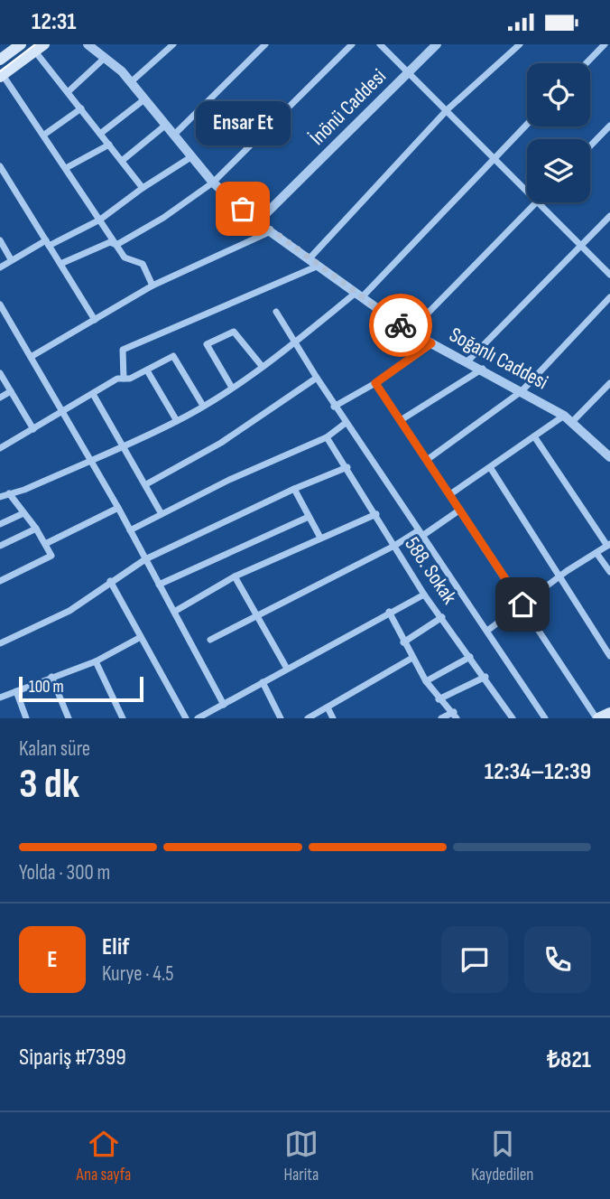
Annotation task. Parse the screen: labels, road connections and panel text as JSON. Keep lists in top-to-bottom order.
{
  "streets": {
    "street": ["İnönü Caddesi", "Soğanlı Caddesi", "588. Sokak"]
  },
  "crossings": [
    ["İnönü Caddesi", "Soğanlı Caddesi"]
  ],
  "places": ["Ensar Et"],
  "scale_bar": "100 m",
  "page": {
    "status": "12:31",
    "bubble": "Ensar Et",
    "scale": "100 m",
    "heading": ["3 dk", "Kalan süre", "12:34–12:39"],
    "panel": [
      "Elif",
      "Kurye · 4.5",
      "Sipariş #7399",
      "₺821"
    ],
    "bar": "Yolda · 300 m",
    "round": "E",
    "tabs": ["Ana sayfa", "Harita", "Kaydedilen"]
  }
}
